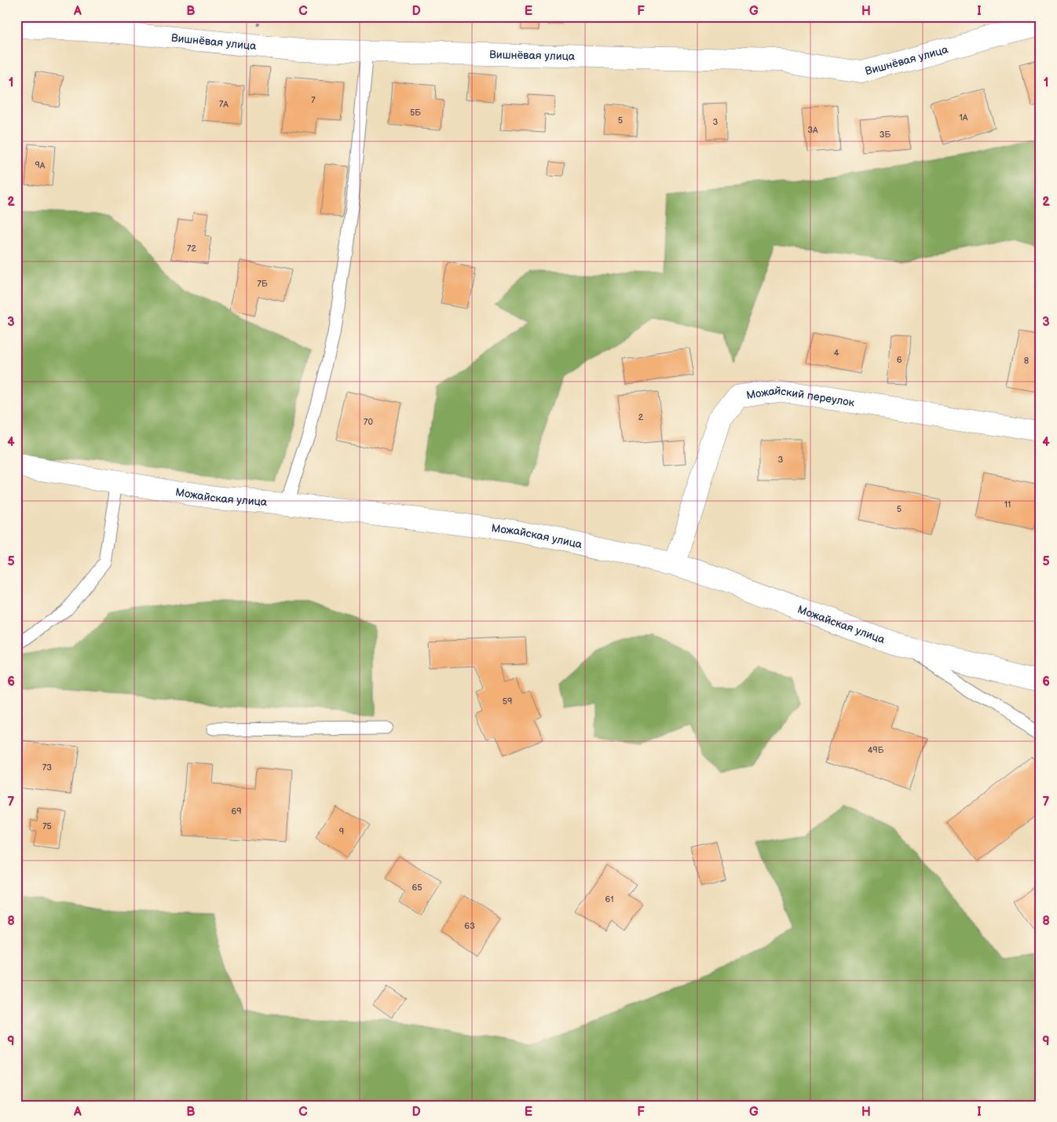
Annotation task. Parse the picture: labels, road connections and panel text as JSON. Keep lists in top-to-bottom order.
{
  "streets": {
    "street": ["Вишнёвая улица", "Можайский переулок", "Можайская улица"]
  },
  "crossings": [
    ["Можайский переулок", "Можайская улица"]
  ],
  "house_numbers": [
    "7",
    "7А",
    "5Б",
    "1А",
    "5",
    "3",
    "3А",
    "3Б",
    "9А",
    "72",
    "7Б",
    "4",
    "6",
    "8",
    "2",
    "70",
    "3",
    "11",
    "5",
    "59",
    "49Б",
    "73",
    "69",
    "75",
    "9",
    "65",
    "61",
    "63"
  ],
  "grid": {
    "columns": [
      "A",
      "B",
      "C",
      "D",
      "E",
      "F",
      "G",
      "H",
      "I"
    ],
    "rows": [
      "1",
      "2",
      "3",
      "4",
      "5",
      "6",
      "7",
      "8",
      "9"
    ]
  }
}
